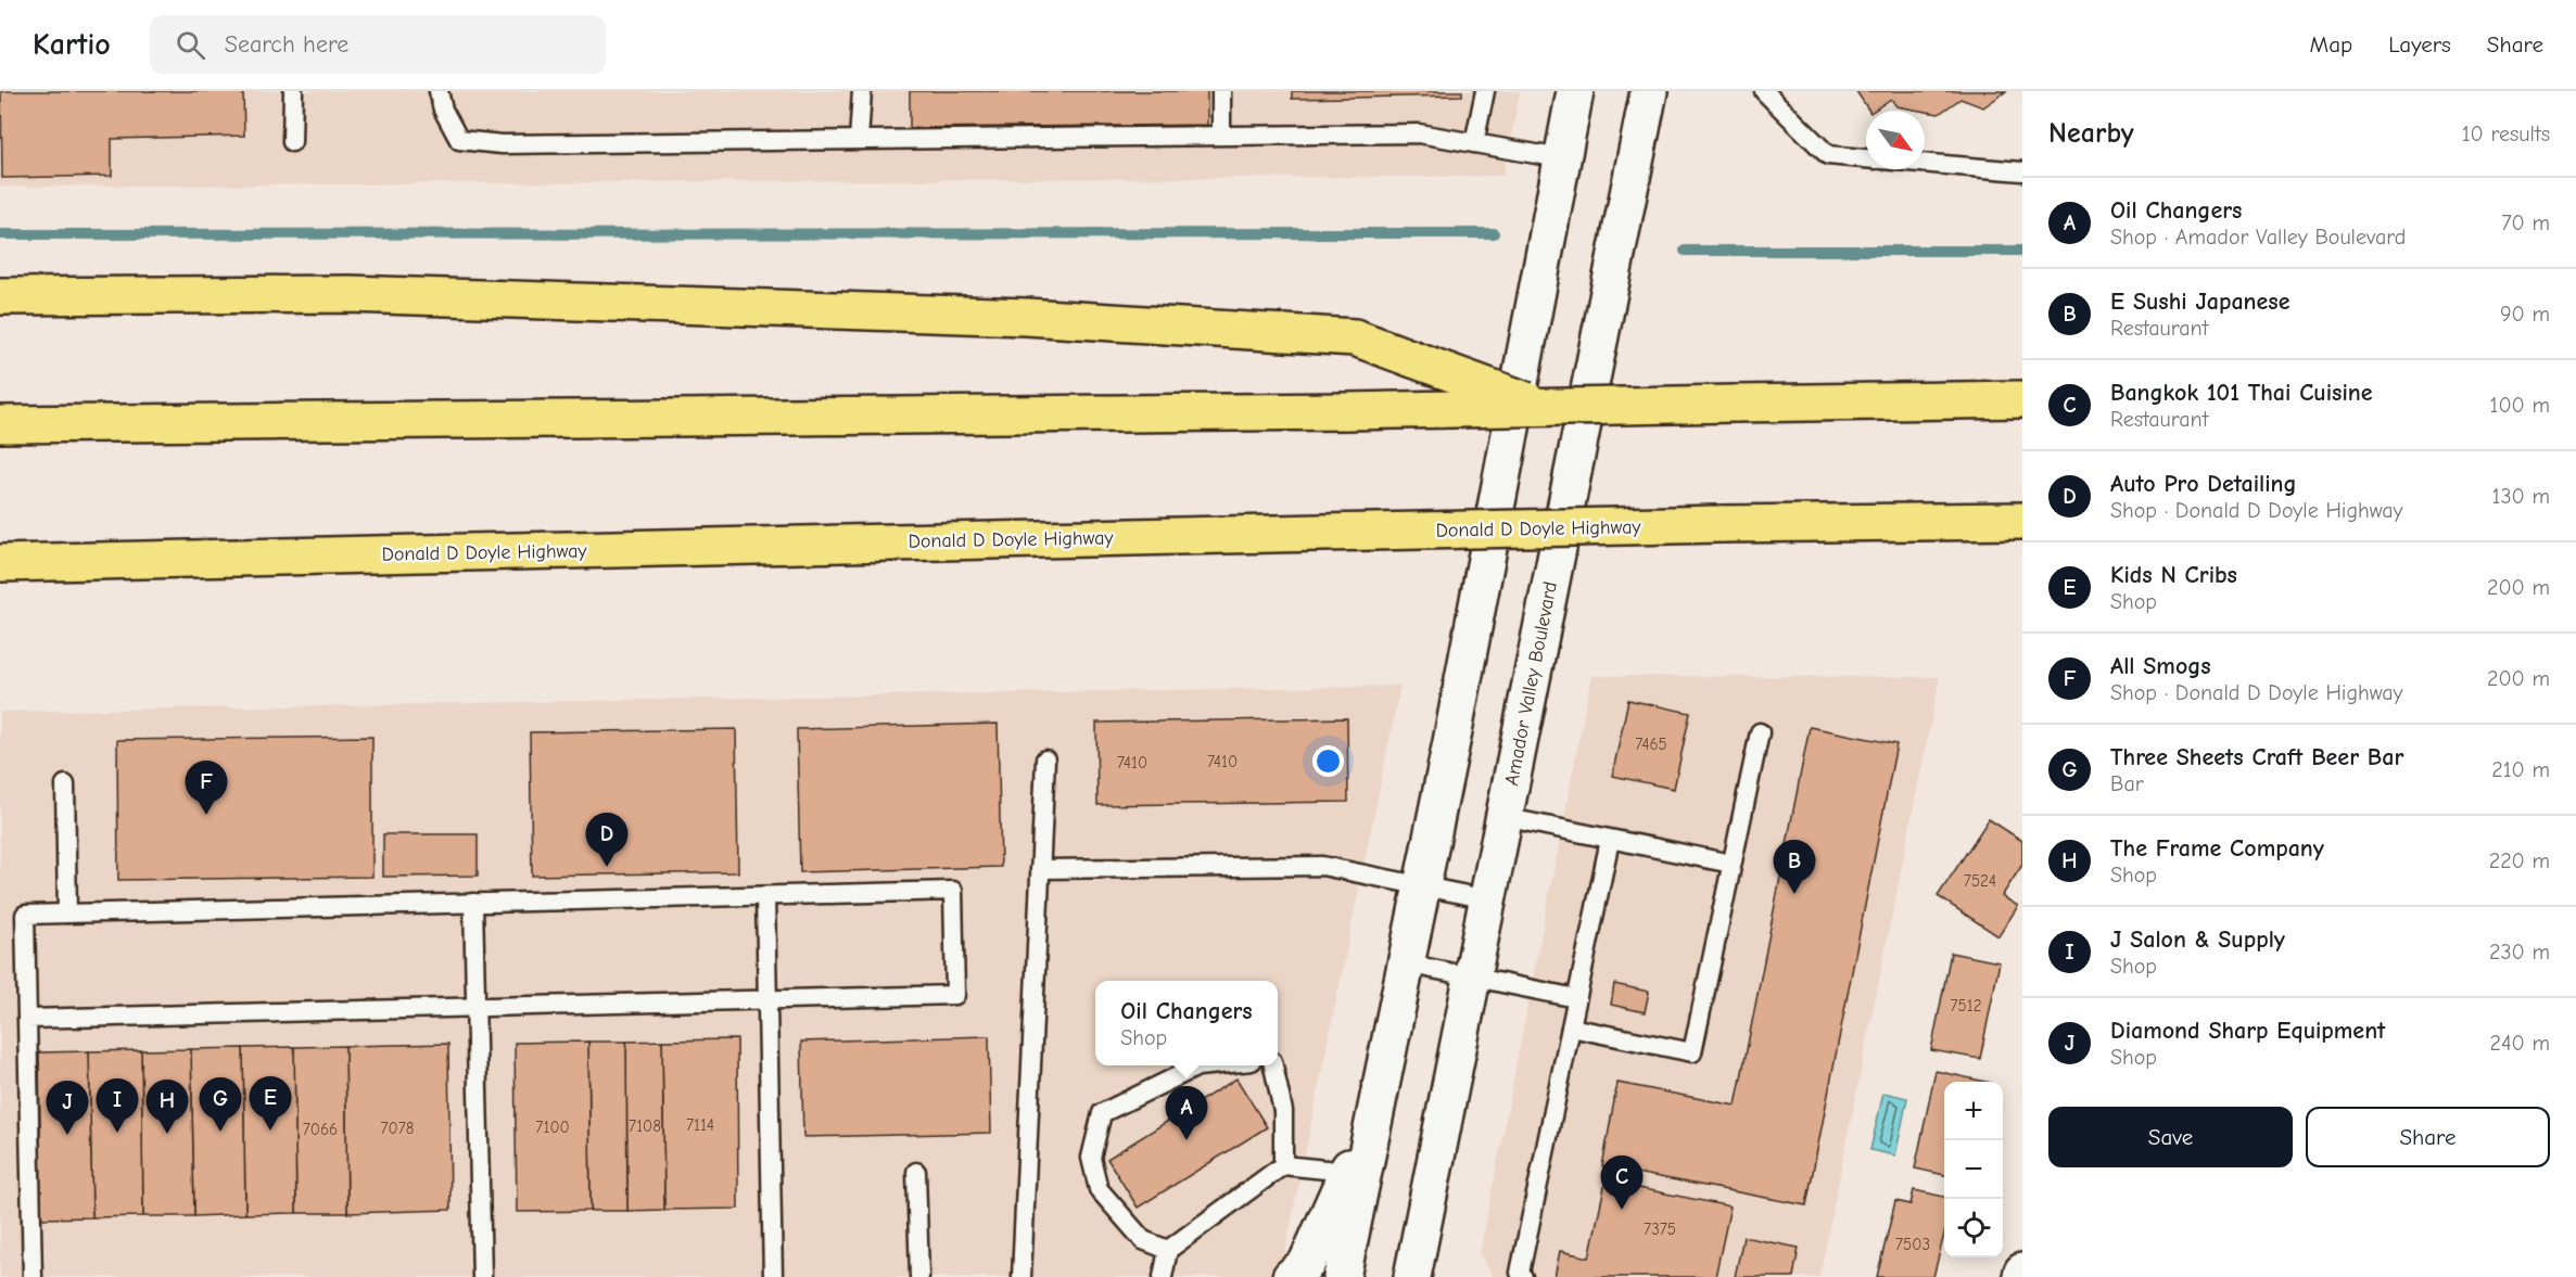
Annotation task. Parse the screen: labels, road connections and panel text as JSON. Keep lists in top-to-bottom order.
{
  "streets": {
    "highway": ["Donald D Doyle Highway"],
    "street": ["Amador Valley Boulevard"]
  },
  "house_numbers": [
    "7465",
    "7410",
    "7410",
    "7524",
    "7512",
    "7114",
    "7108",
    "7100",
    "7078",
    "7066",
    "7375",
    "7503"
  ],
  "north": "bottom right",
  "page": {
    "header": "Kartio",
    "search": "Search here",
    "nav": ["Map", "Layers", "Share"],
    "heading": ["Nearby", "10 results"],
    "list": [
      {
        "mark": "A",
        "name": "Oil Changers",
        "note": "Shop · Amador Valley Boulevard",
        "value": "70 m"
      },
      {
        "mark": "B",
        "name": "E Sushi Japanese",
        "note": "Restaurant",
        "value": "90 m"
      },
      {
        "mark": "C",
        "name": "Bangkok 101 Thai Cuisine",
        "note": "Restaurant",
        "value": "100 m"
      },
      {
        "mark": "D",
        "name": "Auto Pro Detailing",
        "note": "Shop · Donald D Doyle Highway",
        "value": "130 m"
      },
      {
        "mark": "E",
        "name": "Kids N Cribs",
        "note": "Shop",
        "value": "200 m"
      },
      {
        "mark": "F",
        "name": "All Smogs",
        "note": "Shop · Donald D Doyle Highway",
        "value": "200 m"
      },
      {
        "mark": "G",
        "name": "Three Sheets Craft Beer Bar",
        "note": "Bar",
        "value": "210 m"
      },
      {
        "mark": "H",
        "name": "The Frame Company",
        "note": "Shop",
        "value": "220 m"
      },
      {
        "mark": "I",
        "name": "J Salon & Supply",
        "note": "Shop",
        "value": "230 m"
      },
      {
        "mark": "J",
        "name": "Diamond Sharp Equipment",
        "note": "Shop",
        "value": "240 m"
      }
    ],
    "pins": [
      "F",
      "D",
      "B",
      "E",
      "G",
      "I",
      "H",
      "J",
      "A",
      "C"
    ],
    "popup": ["Oil Changers", "Shop"],
    "map_buttons": ["+", "−"],
    "buttons": ["Save", "Share"]
  }
}
